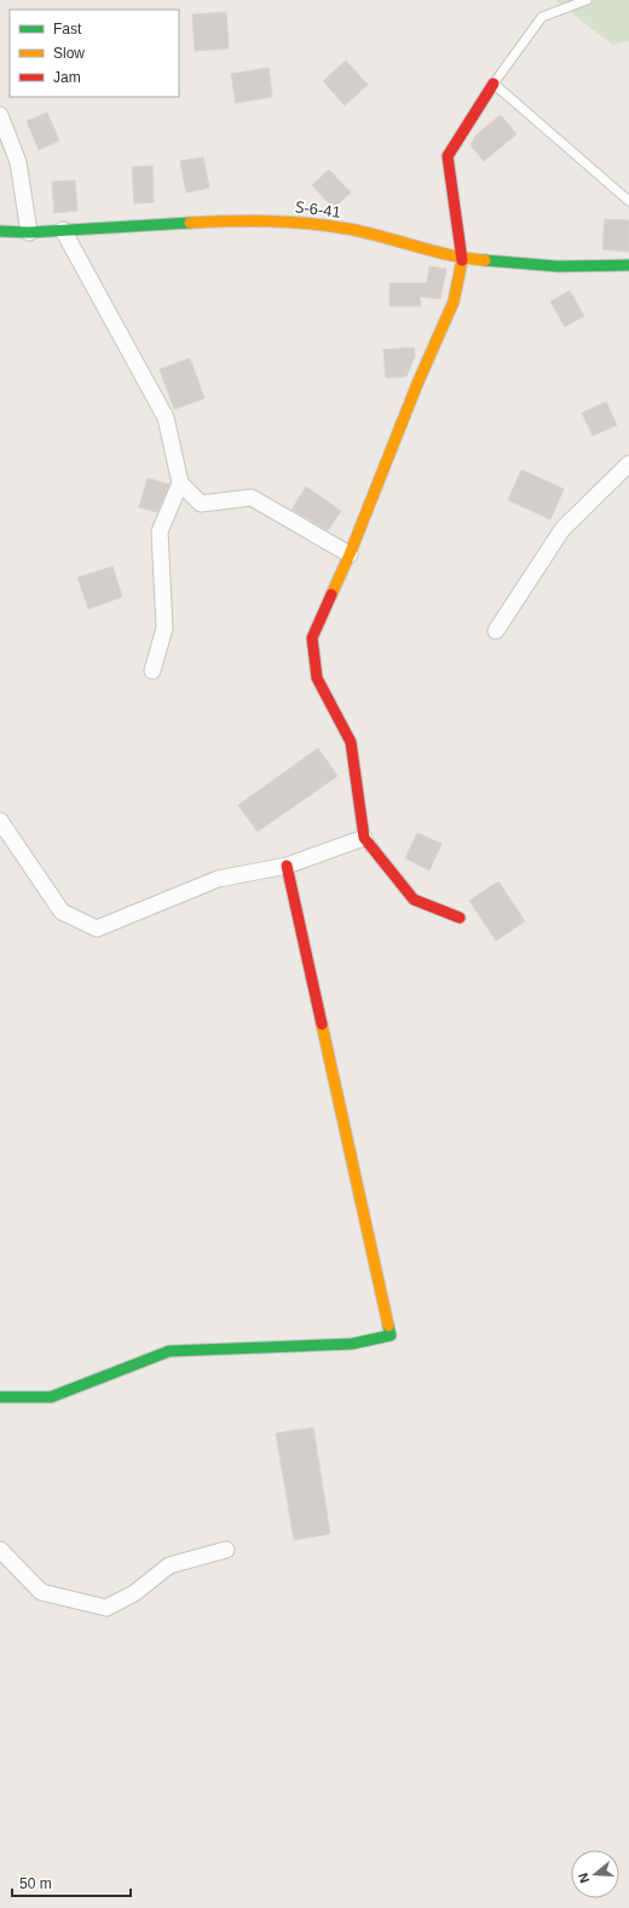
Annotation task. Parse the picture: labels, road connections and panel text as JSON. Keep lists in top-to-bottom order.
{
  "streets": {
    "street": ["Տ-6-41"]
  },
  "legend": ["Fast", "Slow", "Jam"],
  "scale_bar": "50 m",
  "north": "left"
}
